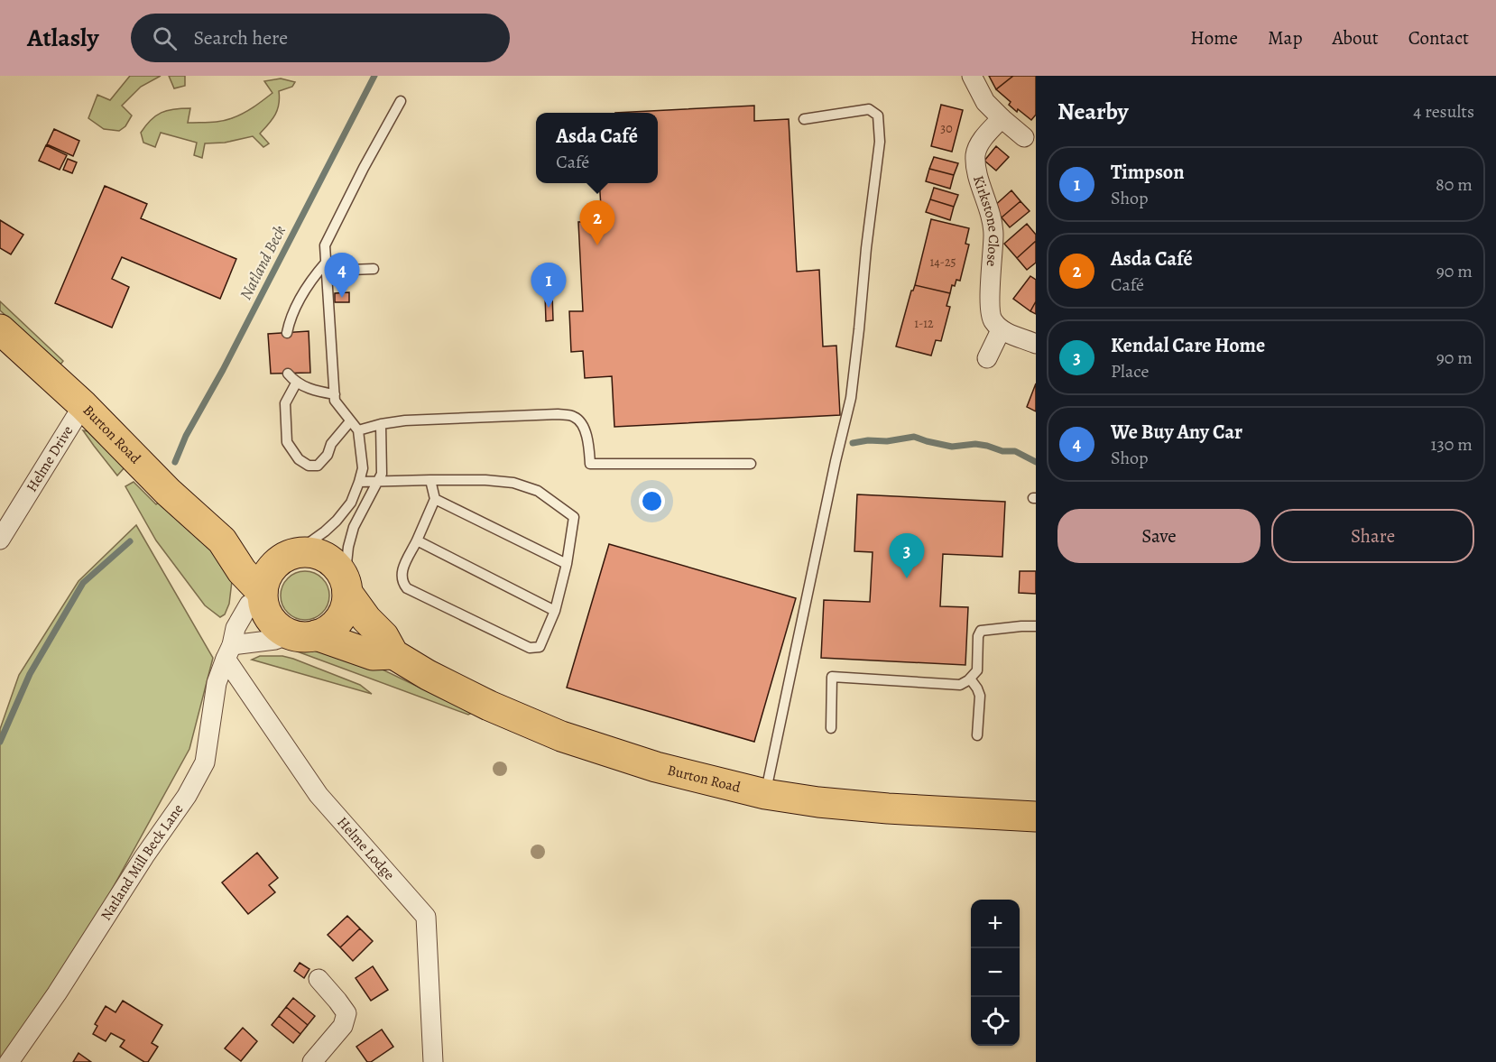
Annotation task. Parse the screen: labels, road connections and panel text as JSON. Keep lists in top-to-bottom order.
{
  "streets": {
    "main road": ["Burton Road"],
    "street": [
      "Kirkstone Close",
      "Helme Drive",
      "Helme Lodge",
      "Natland Mill Beck Lane"
    ]
  },
  "crossings": [
    ["Burton Road", "Helme Drive"],
    ["Burton Road", "Natland Mill Beck Lane"],
    ["Helme Lodge", "Natland Mill Beck Lane"]
  ],
  "water": ["Natland Beck"],
  "house_numbers": ["30", "14-25", "1-12"],
  "page": {
    "header": "Atlasly",
    "search": "Search here",
    "nav": [
      "Home",
      "Map",
      "About",
      "Contact"
    ],
    "heading": ["Nearby", "4 results"],
    "popup": ["Asda Café", "Café"],
    "list": [
      {
        "mark": "1",
        "name": "Timpson",
        "note": "Shop",
        "value": "80 m"
      },
      {
        "mark": "2",
        "name": "Asda Café",
        "note": "Café",
        "value": "90 m"
      },
      {
        "mark": "3",
        "name": "Kendal Care Home",
        "note": "Place",
        "value": "90 m"
      },
      {
        "mark": "4",
        "name": "We Buy Any Car",
        "note": "Shop",
        "value": "130 m"
      }
    ],
    "pins": [
      "2",
      "4",
      "1",
      "3"
    ],
    "buttons": ["Save", "Share"],
    "map_buttons": ["+", "−"]
  }
}
